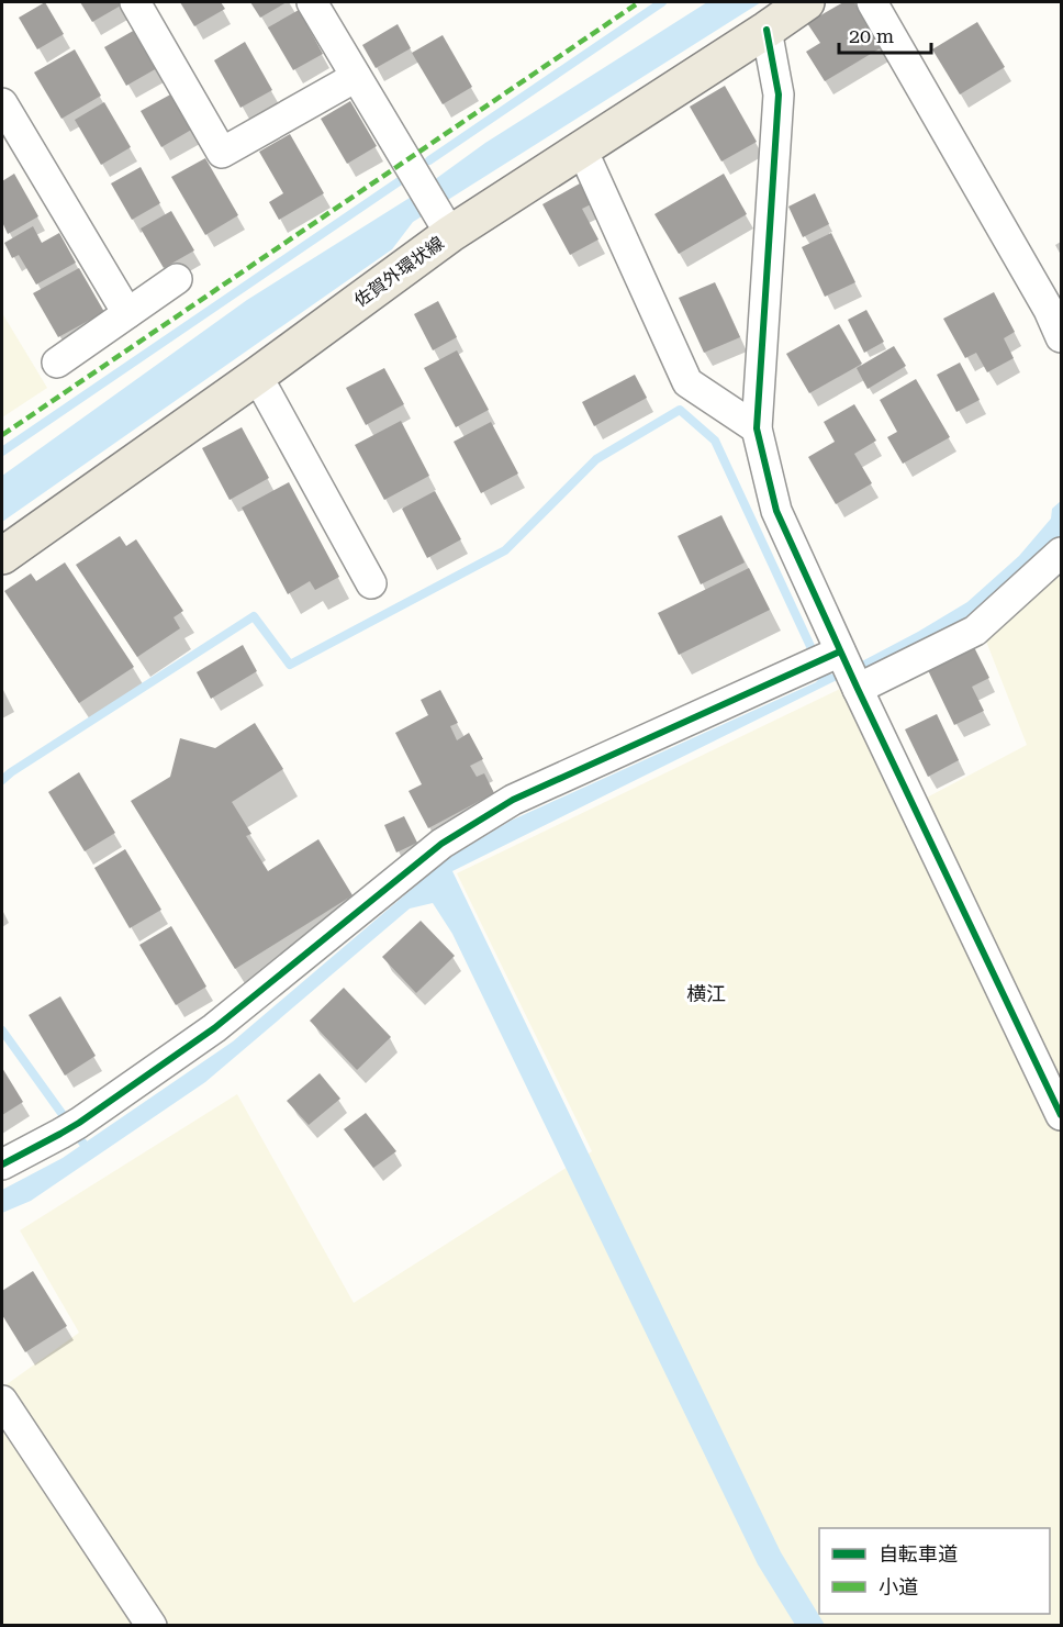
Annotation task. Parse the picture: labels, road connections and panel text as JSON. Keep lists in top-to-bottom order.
{
  "streets": {
    "main road": ["佐賀外環状線"]
  },
  "districts": ["横江"],
  "legend": ["自転車道", "小道"],
  "scale_bar": "20 m"
}
